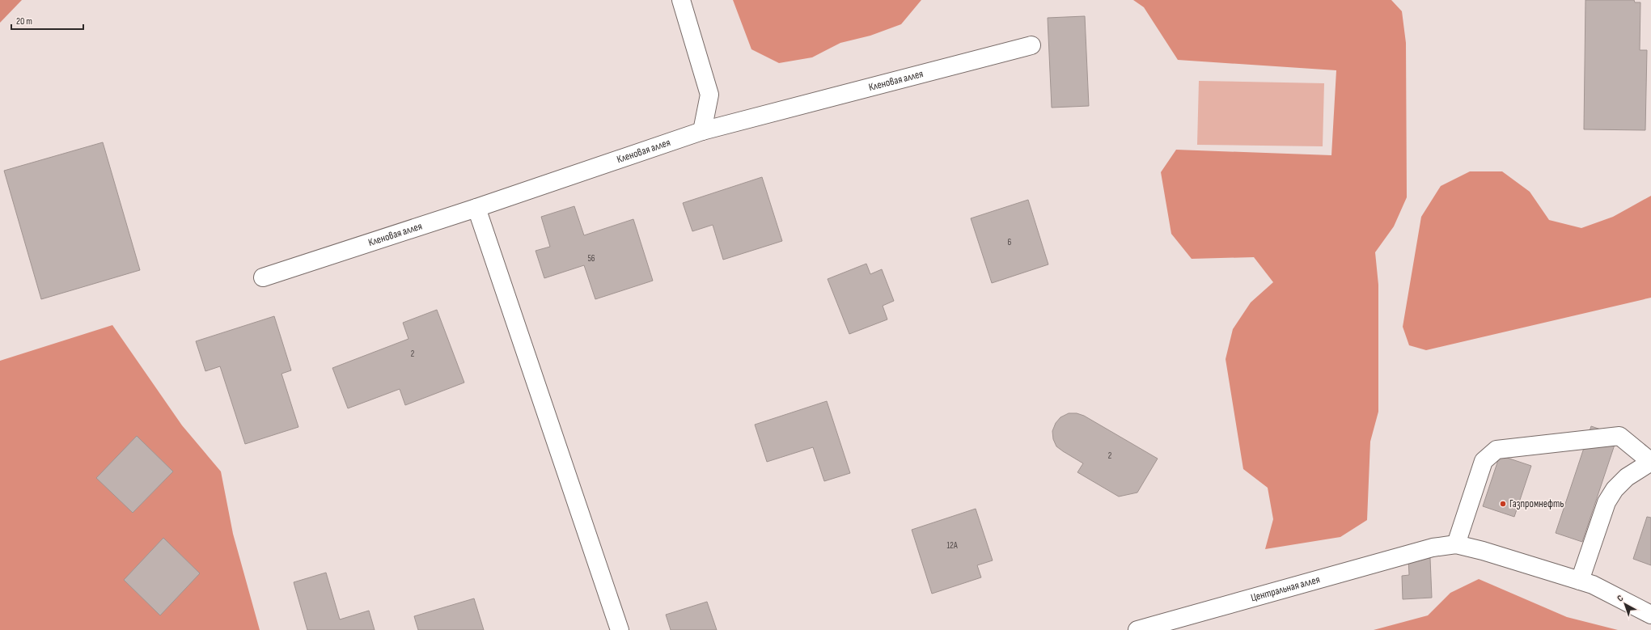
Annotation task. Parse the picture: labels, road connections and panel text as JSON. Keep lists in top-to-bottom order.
{
  "streets": {
    "street": ["Кленовая аллея", "Центральная аллея"]
  },
  "places": ["Газпромнефть"],
  "house_numbers": [
    "6",
    "56",
    "2",
    "2",
    "12А"
  ],
  "scale_bar": "20 m",
  "north": "top left"
}
